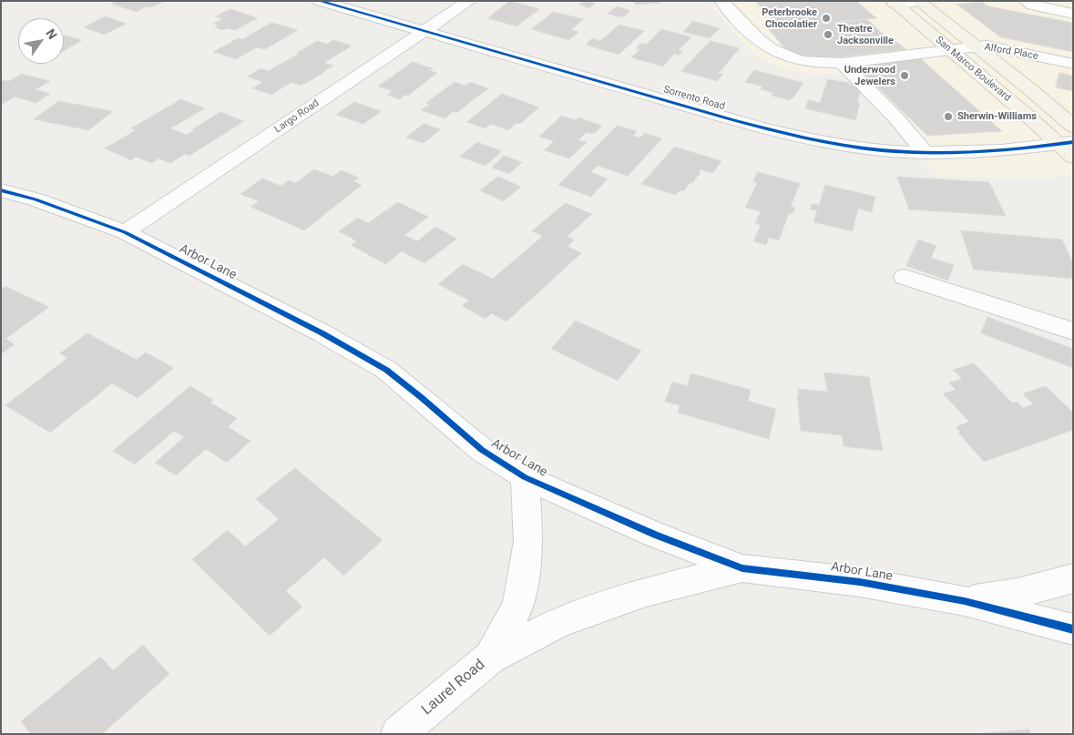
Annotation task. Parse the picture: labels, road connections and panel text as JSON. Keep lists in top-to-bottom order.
{
  "streets": {
    "main road": ["San Marco Boulevard"],
    "street": [
      "Alford Place",
      "Sorrento Road",
      "Largo Road",
      "Arbor Lane",
      "Laurel Road"
    ]
  },
  "crossings": [
    ["Alford Place", "San Marco Boulevard"],
    ["San Marco Boulevard", "Sorrento Road"],
    ["Sorrento Road", "Largo Road"],
    ["Largo Road", "Arbor Lane"],
    ["Arbor Lane", "Laurel Road"]
  ],
  "places": [
    "Peterbrooke Chocolatier",
    "Theatre Jacksonville",
    "Underwood Jewelers",
    "Sherwin-Williams"
  ],
  "north": "top right"
}
